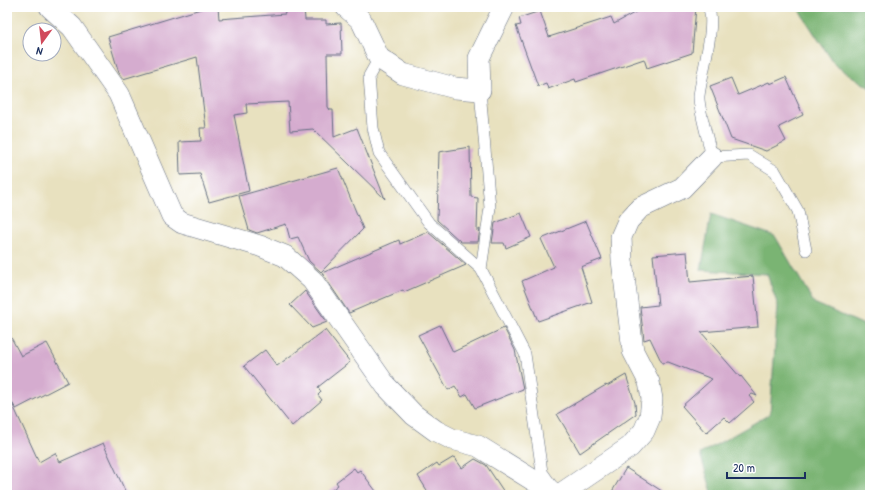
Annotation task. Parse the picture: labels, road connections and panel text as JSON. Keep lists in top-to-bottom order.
{
  "scale_bar": "20 m",
  "north": "bottom"
}
